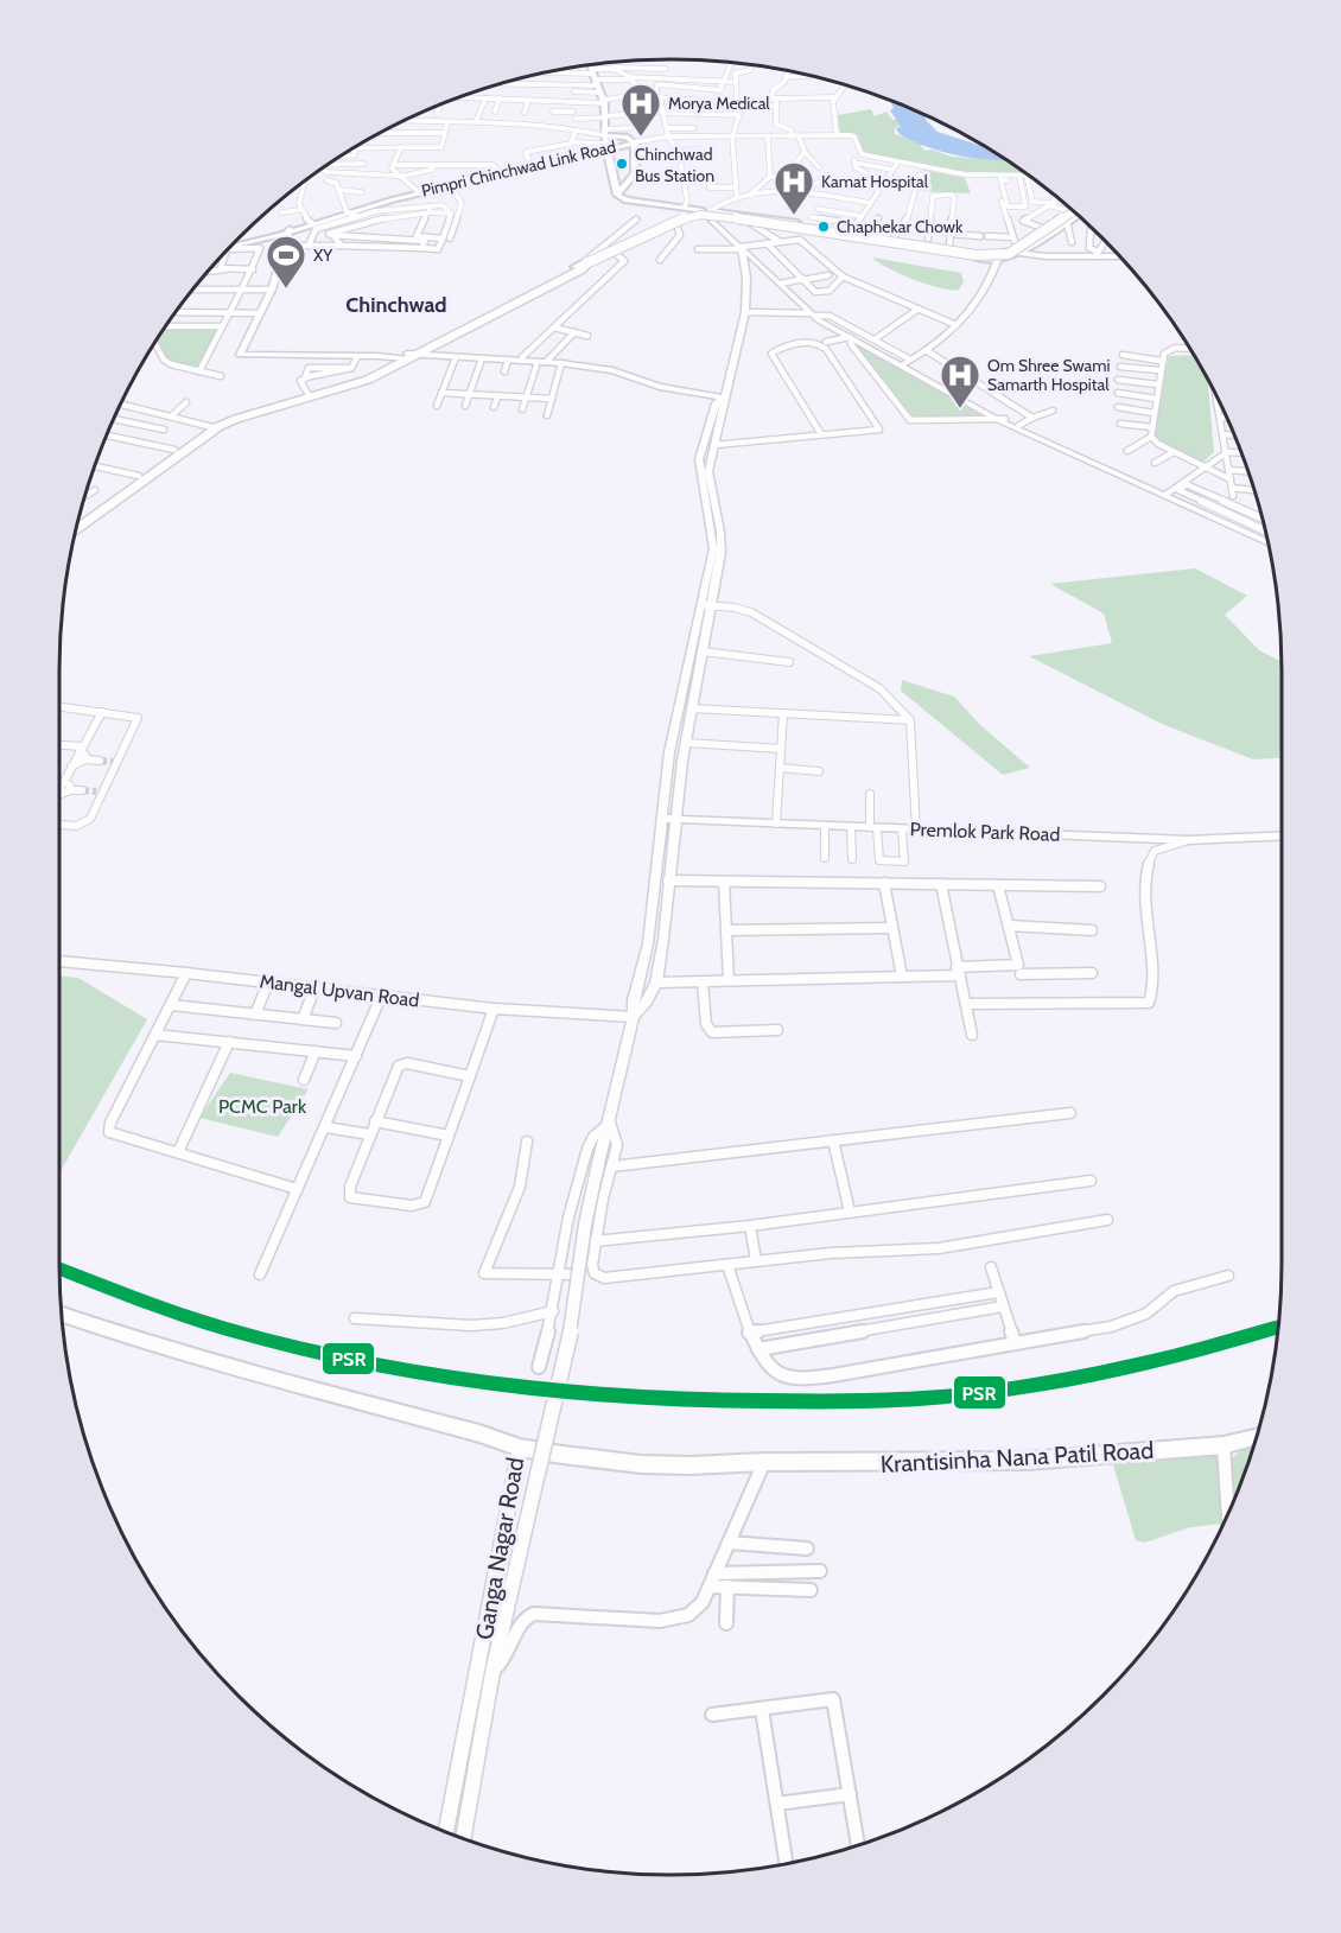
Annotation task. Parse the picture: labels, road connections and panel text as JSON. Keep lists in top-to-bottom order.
{
  "streets": {
    "main road": ["Pimpri Chinchwad Link Road", "Krantisinha Nana Patil Road", "Ganga Nagar Road"],
    "street": ["Premlok Park Road", "Mangal Upvan Road"]
  },
  "crossings": [
    ["Krantisinha Nana Patil Road", "Ganga Nagar Road"]
  ],
  "districts": ["Chinchwad"],
  "parks": ["PCMC Park"],
  "places": {
    "hospital": ["Morya Medical", "Kamat Hospital", "Om Shree Swami Samarth Hospital"],
    "other": ["Chinchwad Bus Station", "Chaphekar Chowk"],
    "sports": ["XY"]
  },
  "lines": ["transit line PSR"]
}
